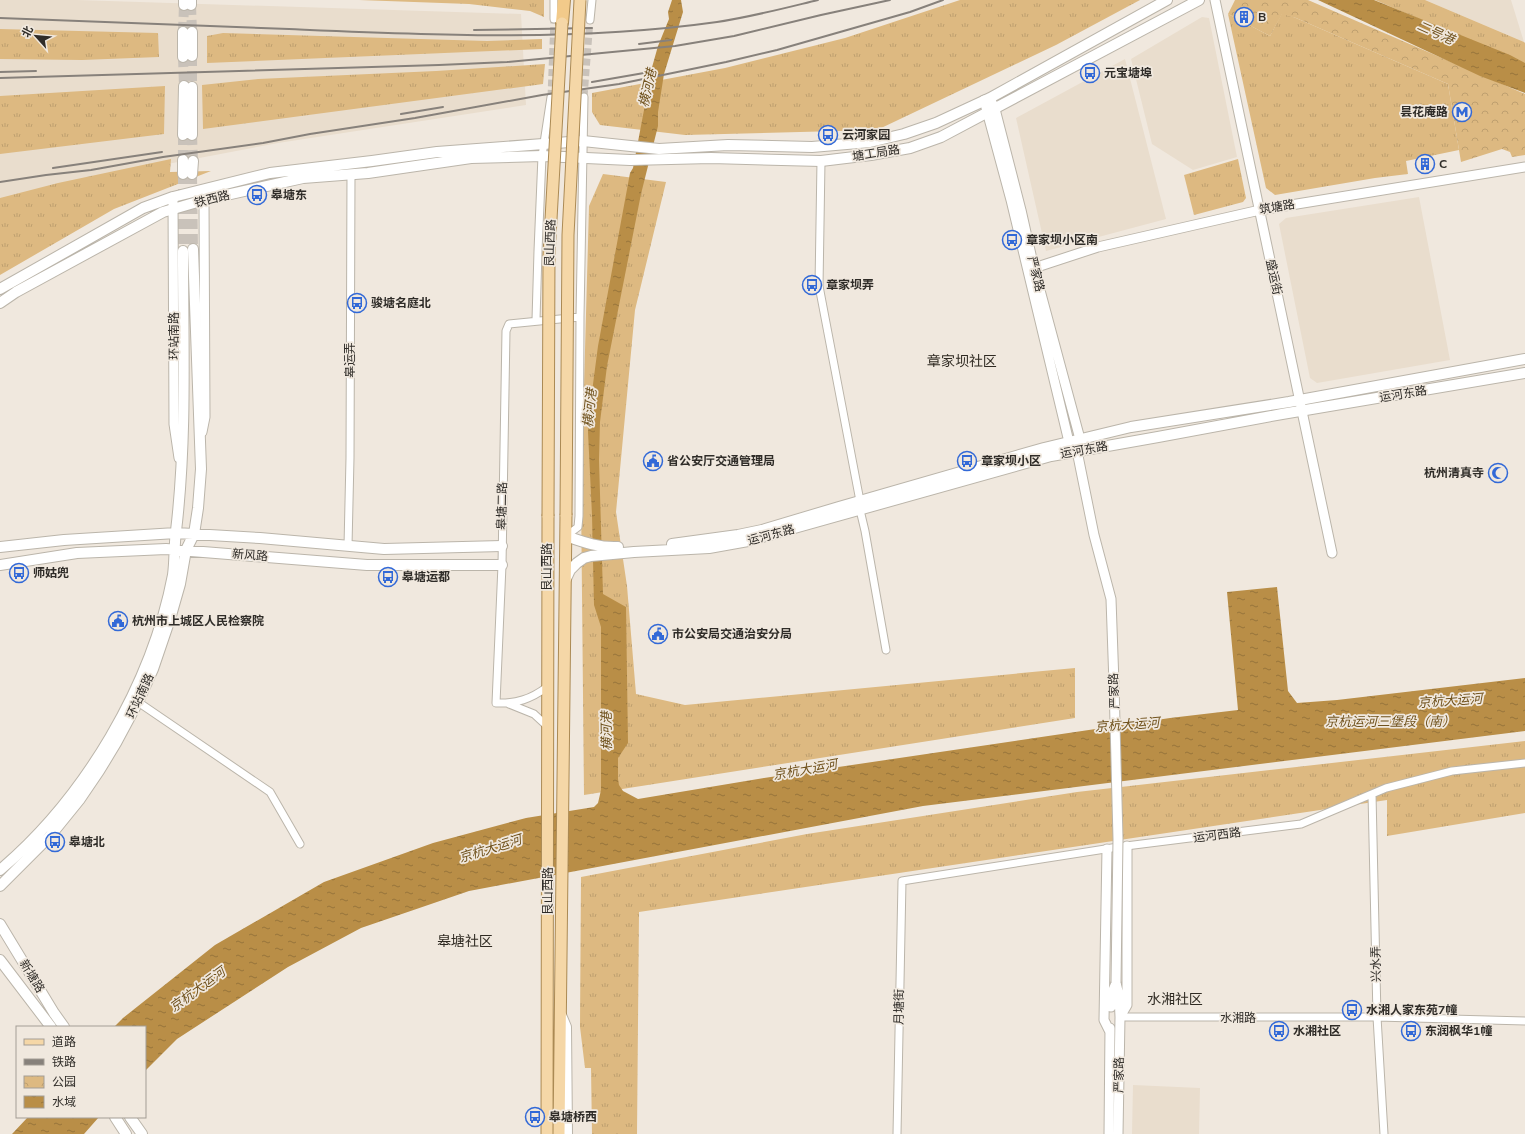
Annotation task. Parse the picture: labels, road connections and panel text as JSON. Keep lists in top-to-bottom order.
{
  "streets": {
    "main road": [
      "塘工局路",
      "铁西路",
      "艮山西路",
      "环站南路",
      "运河东路",
      "新风路",
      "新塘路"
    ],
    "street": [
      "筑塘路",
      "严家路",
      "盛运街",
      "皋运弄",
      "皋塘二路",
      "运河西路",
      "兴水弄",
      "月塘街",
      "水湘路"
    ]
  },
  "crossings": [
    ["塘工局路", "铁西路"],
    ["塘工局路", "艮山西路"],
    ["塘工局路", "严家路"],
    ["铁西路", "艮山西路"],
    ["铁西路", "环站南路"],
    ["铁西路", "皋运弄"],
    ["筑塘路", "严家路"],
    ["筑塘路", "盛运街"],
    ["艮山西路", "运河东路"],
    ["艮山西路", "皋塘二路"],
    ["严家路", "运河东路"],
    ["严家路", "运河西路"],
    ["严家路", "水湘路"],
    ["盛运街", "运河东路"],
    ["环站南路", "新风路"],
    ["皋运弄", "新风路"],
    ["皋塘二路", "新风路"],
    ["运河西路", "兴水弄"],
    ["运河西路", "月塘街"],
    ["兴水弄", "水湘路"]
  ],
  "districts": ["章家坝社区", "皋塘社区", "水湘社区"],
  "water": [
    "二号港",
    "横河港",
    "京杭大运河",
    "京杭运河三堡段（南）"
  ],
  "places": {
    "building": ["B", "C"],
    "bus stop": [
      "元宝塘埠",
      "云河家园",
      "皋塘东",
      "章家坝小区南",
      "章家坝弄",
      "骏塘名庭北",
      "章家坝小区",
      "师姑兜",
      "皋塘运都",
      "皋塘北",
      "水湘人家东苑7幢",
      "水湘社区",
      "东润枫华1幢",
      "皋塘桥西"
    ],
    "metro station": ["昙花庵路"],
    "public building": ["省公安厅交通管理局", "杭州市上城区人民检察院", "市公安局交通治安分局"],
    "mosque": ["杭州清真寺"]
  },
  "legend": [
    "道路",
    "铁路",
    "公园",
    "水域"
  ],
  "north": "top left"
}
